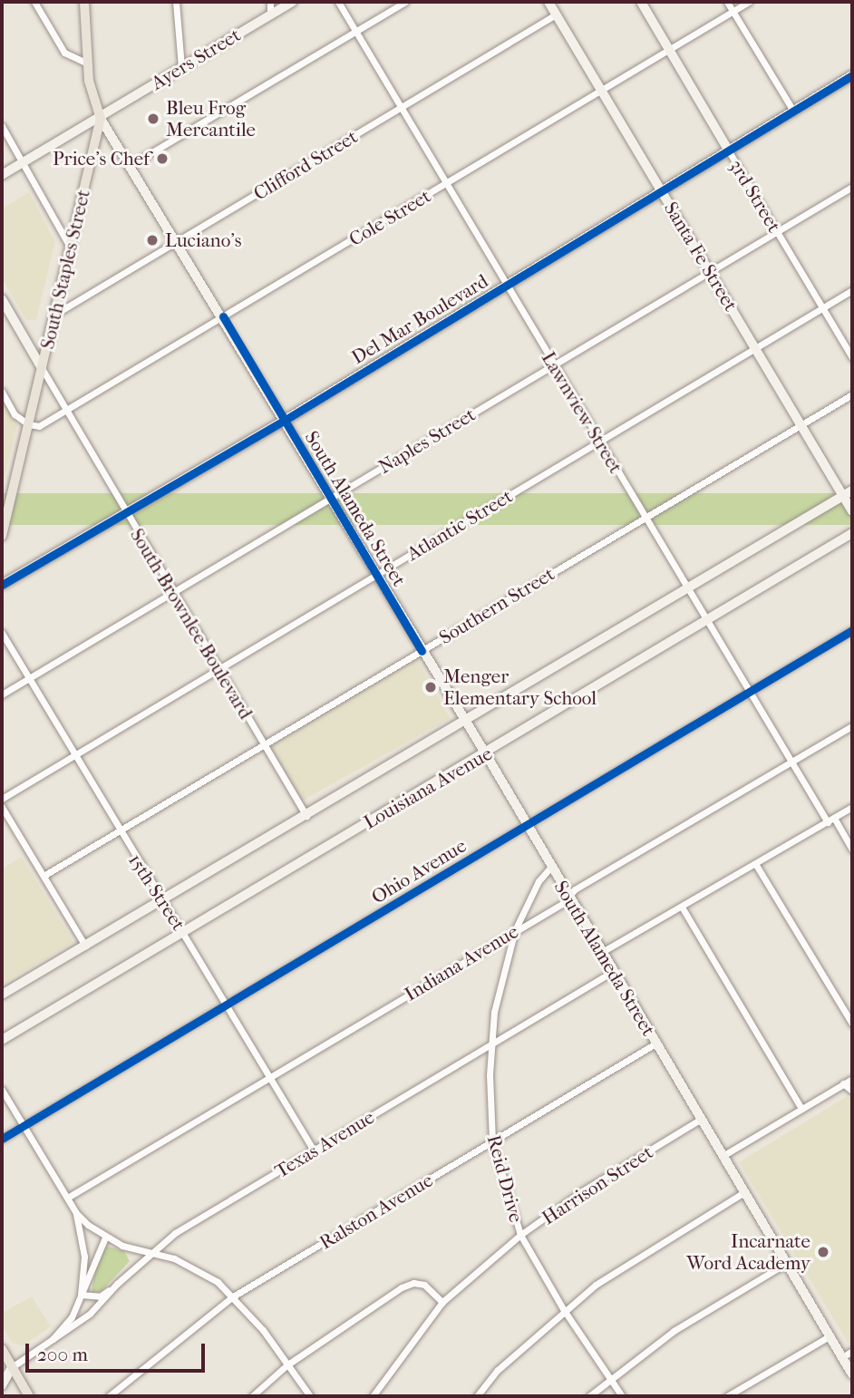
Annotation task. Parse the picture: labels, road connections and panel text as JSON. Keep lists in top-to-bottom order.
{
  "streets": {
    "main road": [
      "Ayers Street",
      "3rd Street",
      "Santa Fe Street",
      "South Staples Street",
      "Del Mar Boulevard",
      "South Alameda Street",
      "South Brownlee Boulevard",
      "Louisiana Avenue"
    ],
    "street": [
      "Clifford Street",
      "Cole Street",
      "Lawnview Street",
      "Naples Street",
      "Atlantic Street",
      "Southern Street",
      "Ohio Avenue",
      "15th Street",
      "Indiana Avenue",
      "Texas Avenue",
      "Reid Drive",
      "Harrison Street",
      "Ralston Avenue"
    ]
  },
  "crossings": [
    ["Ayers Street", "South Staples Street"],
    ["Ayers Street", "South Alameda Street"],
    ["Clifford Street", "Santa Fe Street"],
    ["Clifford Street", "South Staples Street"],
    ["Clifford Street", "Lawnview Street"],
    ["Clifford Street", "South Alameda Street"],
    ["3rd Street", "Cole Street"],
    ["3rd Street", "Del Mar Boulevard"],
    ["3rd Street", "Naples Street"],
    ["3rd Street", "Atlantic Street"],
    ["Cole Street", "Santa Fe Street"],
    ["Cole Street", "South Staples Street"],
    ["Cole Street", "Lawnview Street"],
    ["Cole Street", "South Alameda Street"],
    ["Cole Street", "South Brownlee Boulevard"],
    ["Santa Fe Street", "Del Mar Boulevard"],
    ["Santa Fe Street", "Naples Street"],
    ["Santa Fe Street", "Atlantic Street"],
    ["Santa Fe Street", "Southern Street"],
    ["Santa Fe Street", "Louisiana Avenue"],
    ["South Staples Street", "South Alameda Street"],
    ["South Staples Street", "South Brownlee Boulevard"],
    ["Del Mar Boulevard", "Lawnview Street"],
    ["Del Mar Boulevard", "South Alameda Street"],
    ["Del Mar Boulevard", "South Brownlee Boulevard"],
    ["Lawnview Street", "Naples Street"],
    ["Lawnview Street", "Atlantic Street"],
    ["Lawnview Street", "Southern Street"],
    ["Lawnview Street", "Louisiana Avenue"],
    ["Lawnview Street", "Ohio Avenue"],
    ["Lawnview Street", "Indiana Avenue"],
    ["Naples Street", "South Alameda Street"],
    ["Naples Street", "South Brownlee Boulevard"],
    ["Naples Street", "15th Street"],
    ["South Alameda Street", "Atlantic Street"],
    ["South Alameda Street", "Southern Street"],
    ["South Alameda Street", "Louisiana Avenue"],
    ["South Alameda Street", "Ohio Avenue"],
    ["South Alameda Street", "Indiana Avenue"],
    ["South Alameda Street", "Texas Avenue"],
    ["South Alameda Street", "Reid Drive"],
    ["South Alameda Street", "Harrison Street"],
    ["South Alameda Street", "Ralston Avenue"],
    ["Atlantic Street", "South Brownlee Boulevard"],
    ["Atlantic Street", "15th Street"],
    ["Southern Street", "South Brownlee Boulevard"],
    ["Southern Street", "15th Street"],
    ["South Brownlee Boulevard", "Louisiana Avenue"],
    ["Louisiana Avenue", "15th Street"],
    ["Ohio Avenue", "15th Street"],
    ["15th Street", "Indiana Avenue"],
    ["15th Street", "Texas Avenue"],
    ["Indiana Avenue", "Reid Drive"],
    ["Texas Avenue", "Reid Drive"],
    ["Reid Drive", "Harrison Street"],
    ["Reid Drive", "Ralston Avenue"]
  ],
  "places": [
    "Bleu Frog Mercantile",
    "Price's Chef",
    "Luciano's",
    "Menger Elementary School",
    "Incarnate Word Academy"
  ],
  "scale_bar": "200 m"
}
